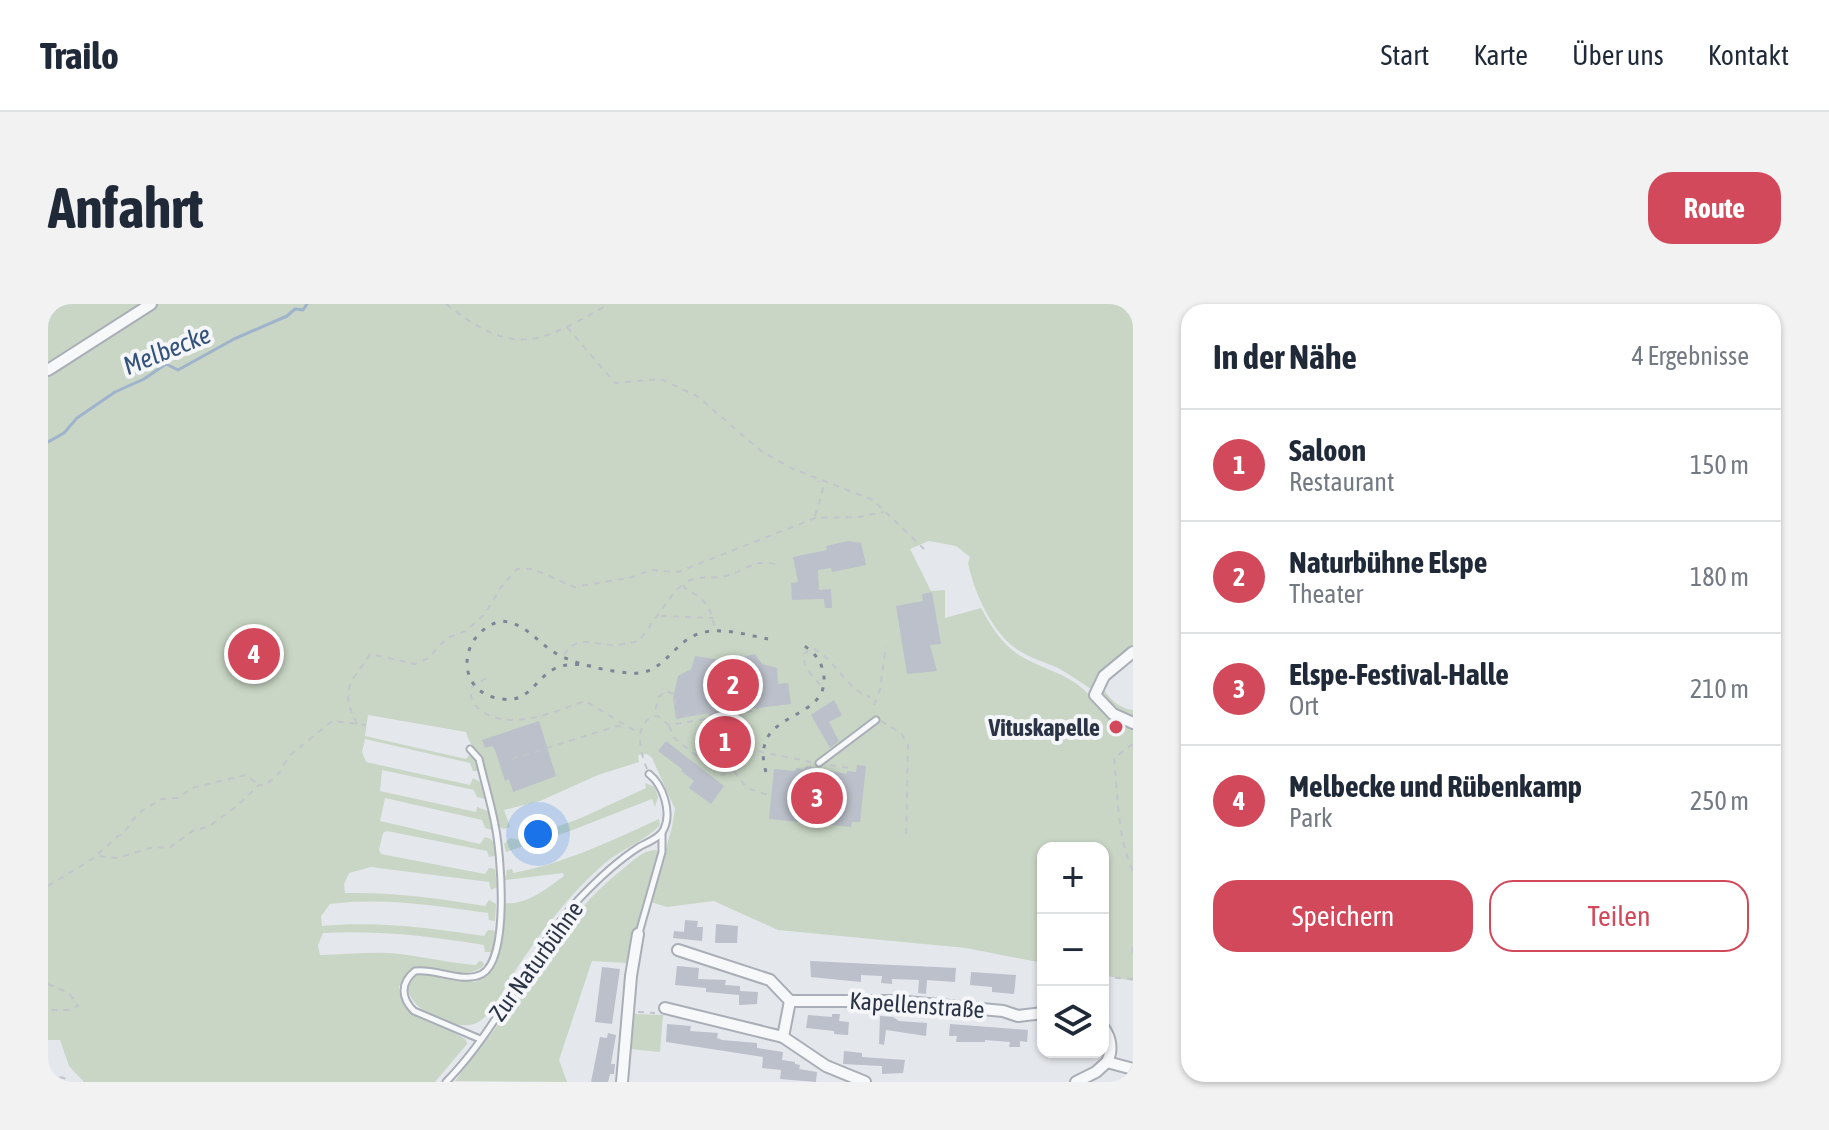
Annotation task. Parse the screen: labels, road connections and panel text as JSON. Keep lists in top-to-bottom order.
{
  "streets": {
    "street": ["Kapellenstraße"],
    "lane": ["Zur Naturbühne"]
  },
  "water": ["Melbecke"],
  "places": ["Vituskapelle"],
  "page": {
    "header": "Trailo",
    "nav": [
      "Start",
      "Karte",
      "Über uns",
      "Kontakt"
    ],
    "buttons": [
      "Route",
      ["Speichern", "Teilen"]
    ],
    "title": "Anfahrt",
    "heading": ["In der Nähe", "4 Ergebnisse"],
    "list": [
      {
        "mark": "1",
        "name": "Saloon",
        "note": "Restaurant",
        "value": "150 m"
      },
      {
        "mark": "2",
        "name": "Naturbühne Elspe",
        "note": "Theater",
        "value": "180 m"
      },
      {
        "mark": "3",
        "name": "Elspe-Festival-Halle",
        "note": "Ort",
        "value": "210 m"
      },
      {
        "mark": "4",
        "name": "Melbecke und Rübenkamp",
        "note": "Park",
        "value": "250 m"
      }
    ],
    "pins": [
      "4",
      "2",
      "1",
      "3"
    ],
    "map_buttons": ["+", "−"]
  }
}
